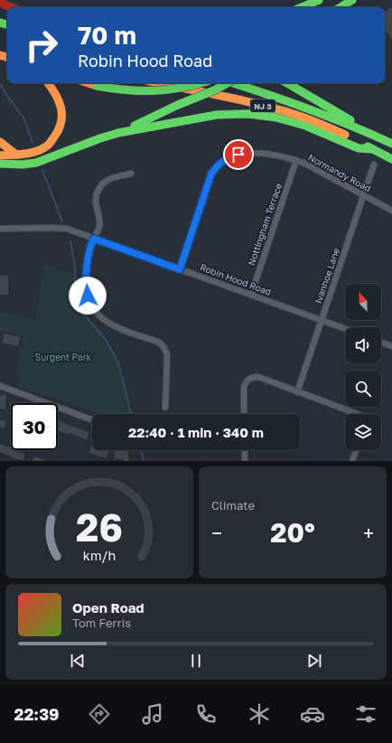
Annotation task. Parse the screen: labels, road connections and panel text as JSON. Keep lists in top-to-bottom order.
{
  "streets": {
    "highway": ["NJ 3"],
    "street": [
      "Normandy Road",
      "Nottingham Terrace",
      "Ivanhoe Lane",
      "Robin Hood Road"
    ]
  },
  "crossings": [
    ["Normandy Road", "Nottingham Terrace"],
    ["Normandy Road", "Ivanhoe Lane"],
    ["Normandy Road", "Robin Hood Road"],
    ["Nottingham Terrace", "Robin Hood Road"],
    ["Ivanhoe Lane", "Robin Hood Road"]
  ],
  "parks": ["Surgent Park"],
  "north": "top left",
  "page": {
    "turn": ["70 m", "Robin Hood Road"],
    "limit": "30",
    "trip": "22:40 · 1 min · 340 m",
    "tile": "Climate",
    "heat": ["−", "20°", "+"],
    "song": ["Open Road", "Tom Ferris"],
    "tabs": "22:39",
    "gauge": ["26", "km/h"]
  }
}
